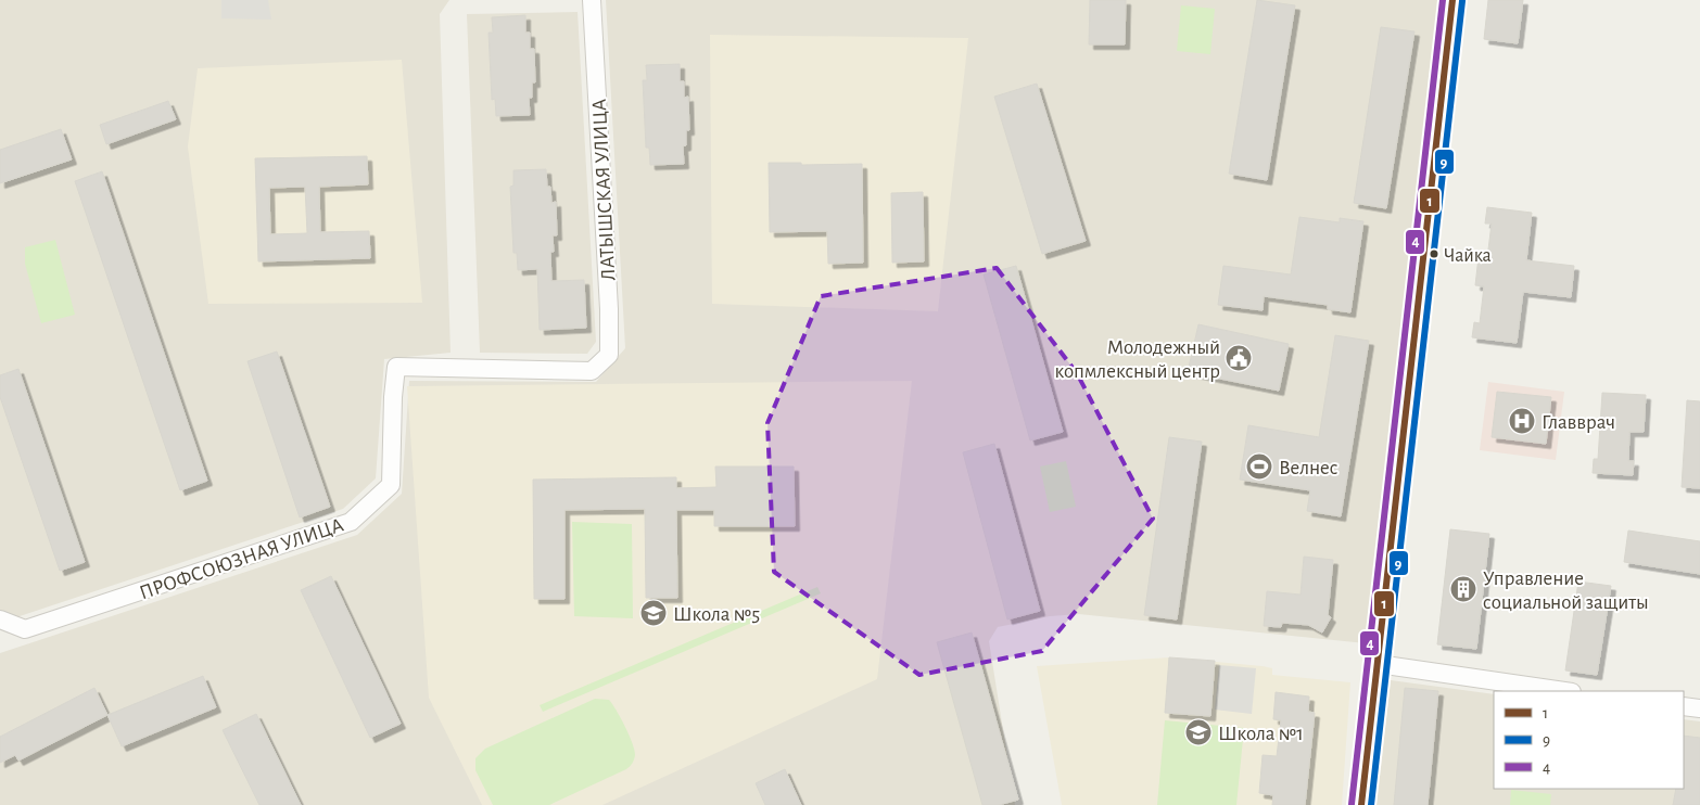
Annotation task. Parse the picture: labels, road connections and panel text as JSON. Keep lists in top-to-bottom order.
{
  "streets": {
    "street": ["ЛАТЫШСКАЯ УЛИЦА", "ПРОФСОЮЗНАЯ УЛИЦА"]
  },
  "crossings": [
    ["ЛАТЫШСКАЯ УЛИЦА", "ПРОФСОЮЗНАЯ УЛИЦА"]
  ],
  "places": {
    "other": ["Чайка"],
    "public building": ["Молодежный копмлексный центр"],
    "hospital": ["Главврач"],
    "sports": ["Велнес"],
    "building": ["Управление социальной защиты"],
    "school or university": ["Школа №5", "Школа №1"]
  },
  "lines": ["transit line 1", "transit line 4", "transit line 9"],
  "legend": ["1", "9", "4"]
}
